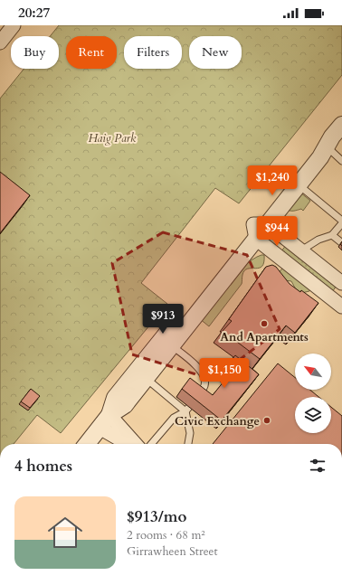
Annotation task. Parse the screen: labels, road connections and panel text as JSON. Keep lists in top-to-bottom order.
{
  "parks": ["Haig Park"],
  "places": ["And Apartments", "Civic Exchange"],
  "north": "top left",
  "page": {
    "status": "20:27",
    "chip": [
      "Buy",
      "Rent",
      "Filters",
      "New"
    ],
    "price": [
      "$1,240",
      "$944",
      "$913",
      "$1,150"
    ],
    "heading": "4 homes",
    "list": [
      {
        "name": "$913/mo",
        "note": "2 rooms · 68 m² · Girrawheen Street"
      }
    ]
  }
}
